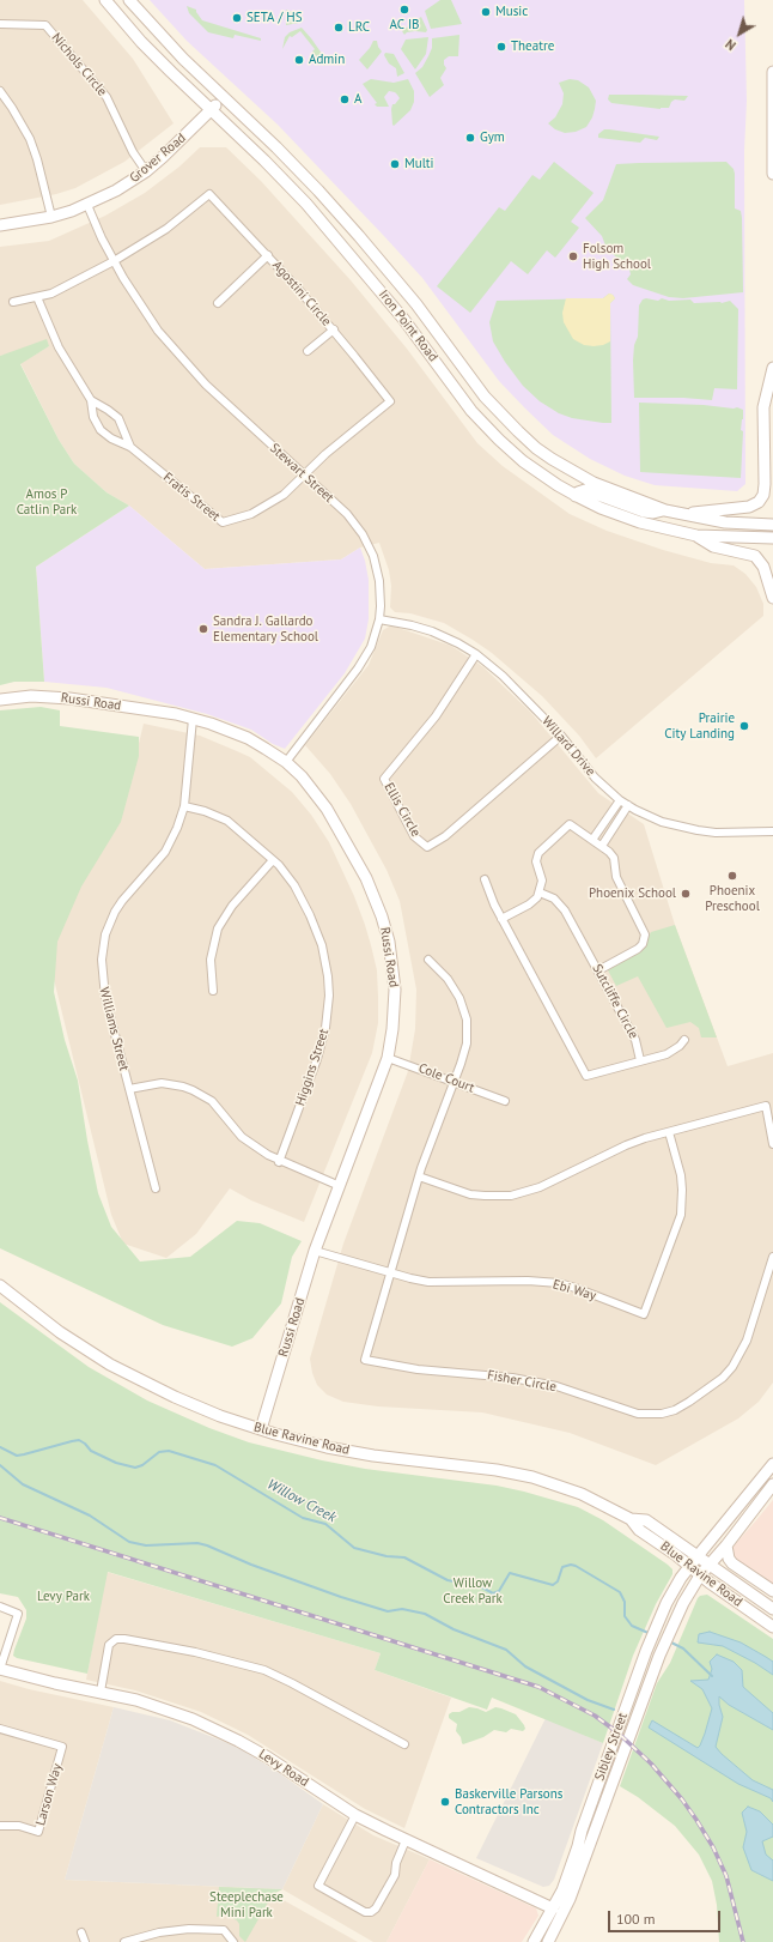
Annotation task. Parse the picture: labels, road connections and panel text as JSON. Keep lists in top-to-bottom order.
{
  "streets": {
    "main road": [
      "Grover Road",
      "Iron Point Road",
      "Russi Road",
      "Blue Ravine Road",
      "Sibley Street",
      "Levy Road"
    ],
    "street": [
      "Nichols Circle",
      "Agostini Circle",
      "Stewart Street",
      "Fratis Street",
      "Willard Drive",
      "Ellis Circle",
      "Sutcliffe Circle",
      "Williams Street",
      "Higgins Street",
      "Cole Court",
      "Ebi Way",
      "Fisher Circle",
      "Larson Way"
    ]
  },
  "crossings": [
    ["Nichols Circle", "Grover Road"],
    ["Grover Road", "Iron Point Road"],
    ["Grover Road", "Stewart Street"],
    ["Agostini Circle", "Stewart Street"],
    ["Agostini Circle", "Fratis Street"],
    ["Stewart Street", "Fratis Street"],
    ["Stewart Street", "Russi Road"],
    ["Stewart Street", "Willard Drive"],
    ["Russi Road", "Williams Street"],
    ["Russi Road", "Cole Court"],
    ["Russi Road", "Ebi Way"],
    ["Russi Road", "Blue Ravine Road"],
    ["Willard Drive", "Ellis Circle"],
    ["Williams Street", "Higgins Street"],
    ["Cole Court", "Fisher Circle"],
    ["Ebi Way", "Fisher Circle"],
    ["Blue Ravine Road", "Sibley Street"],
    ["Sibley Street", "Levy Road"]
  ],
  "water": ["Willow Creek"],
  "parks": [
    "Amos P Catlin Park",
    "Willow Creek Park",
    "Levy Park",
    "Steeplechase Mini Park"
  ],
  "places": [
    "AC IB",
    "Music",
    "SETA / HS",
    "LRC",
    "Theatre",
    "Admin",
    "A",
    "Gym",
    "Multi",
    "Folsom High School",
    "Sandra J. Gallardo Elementary School",
    "Prairie City Landing",
    "Phoenix Preschool",
    "Phoenix School",
    "Baskerville Parsons Contractors Inc"
  ],
  "scale_bar": "100 m",
  "north": "bottom left"
}
